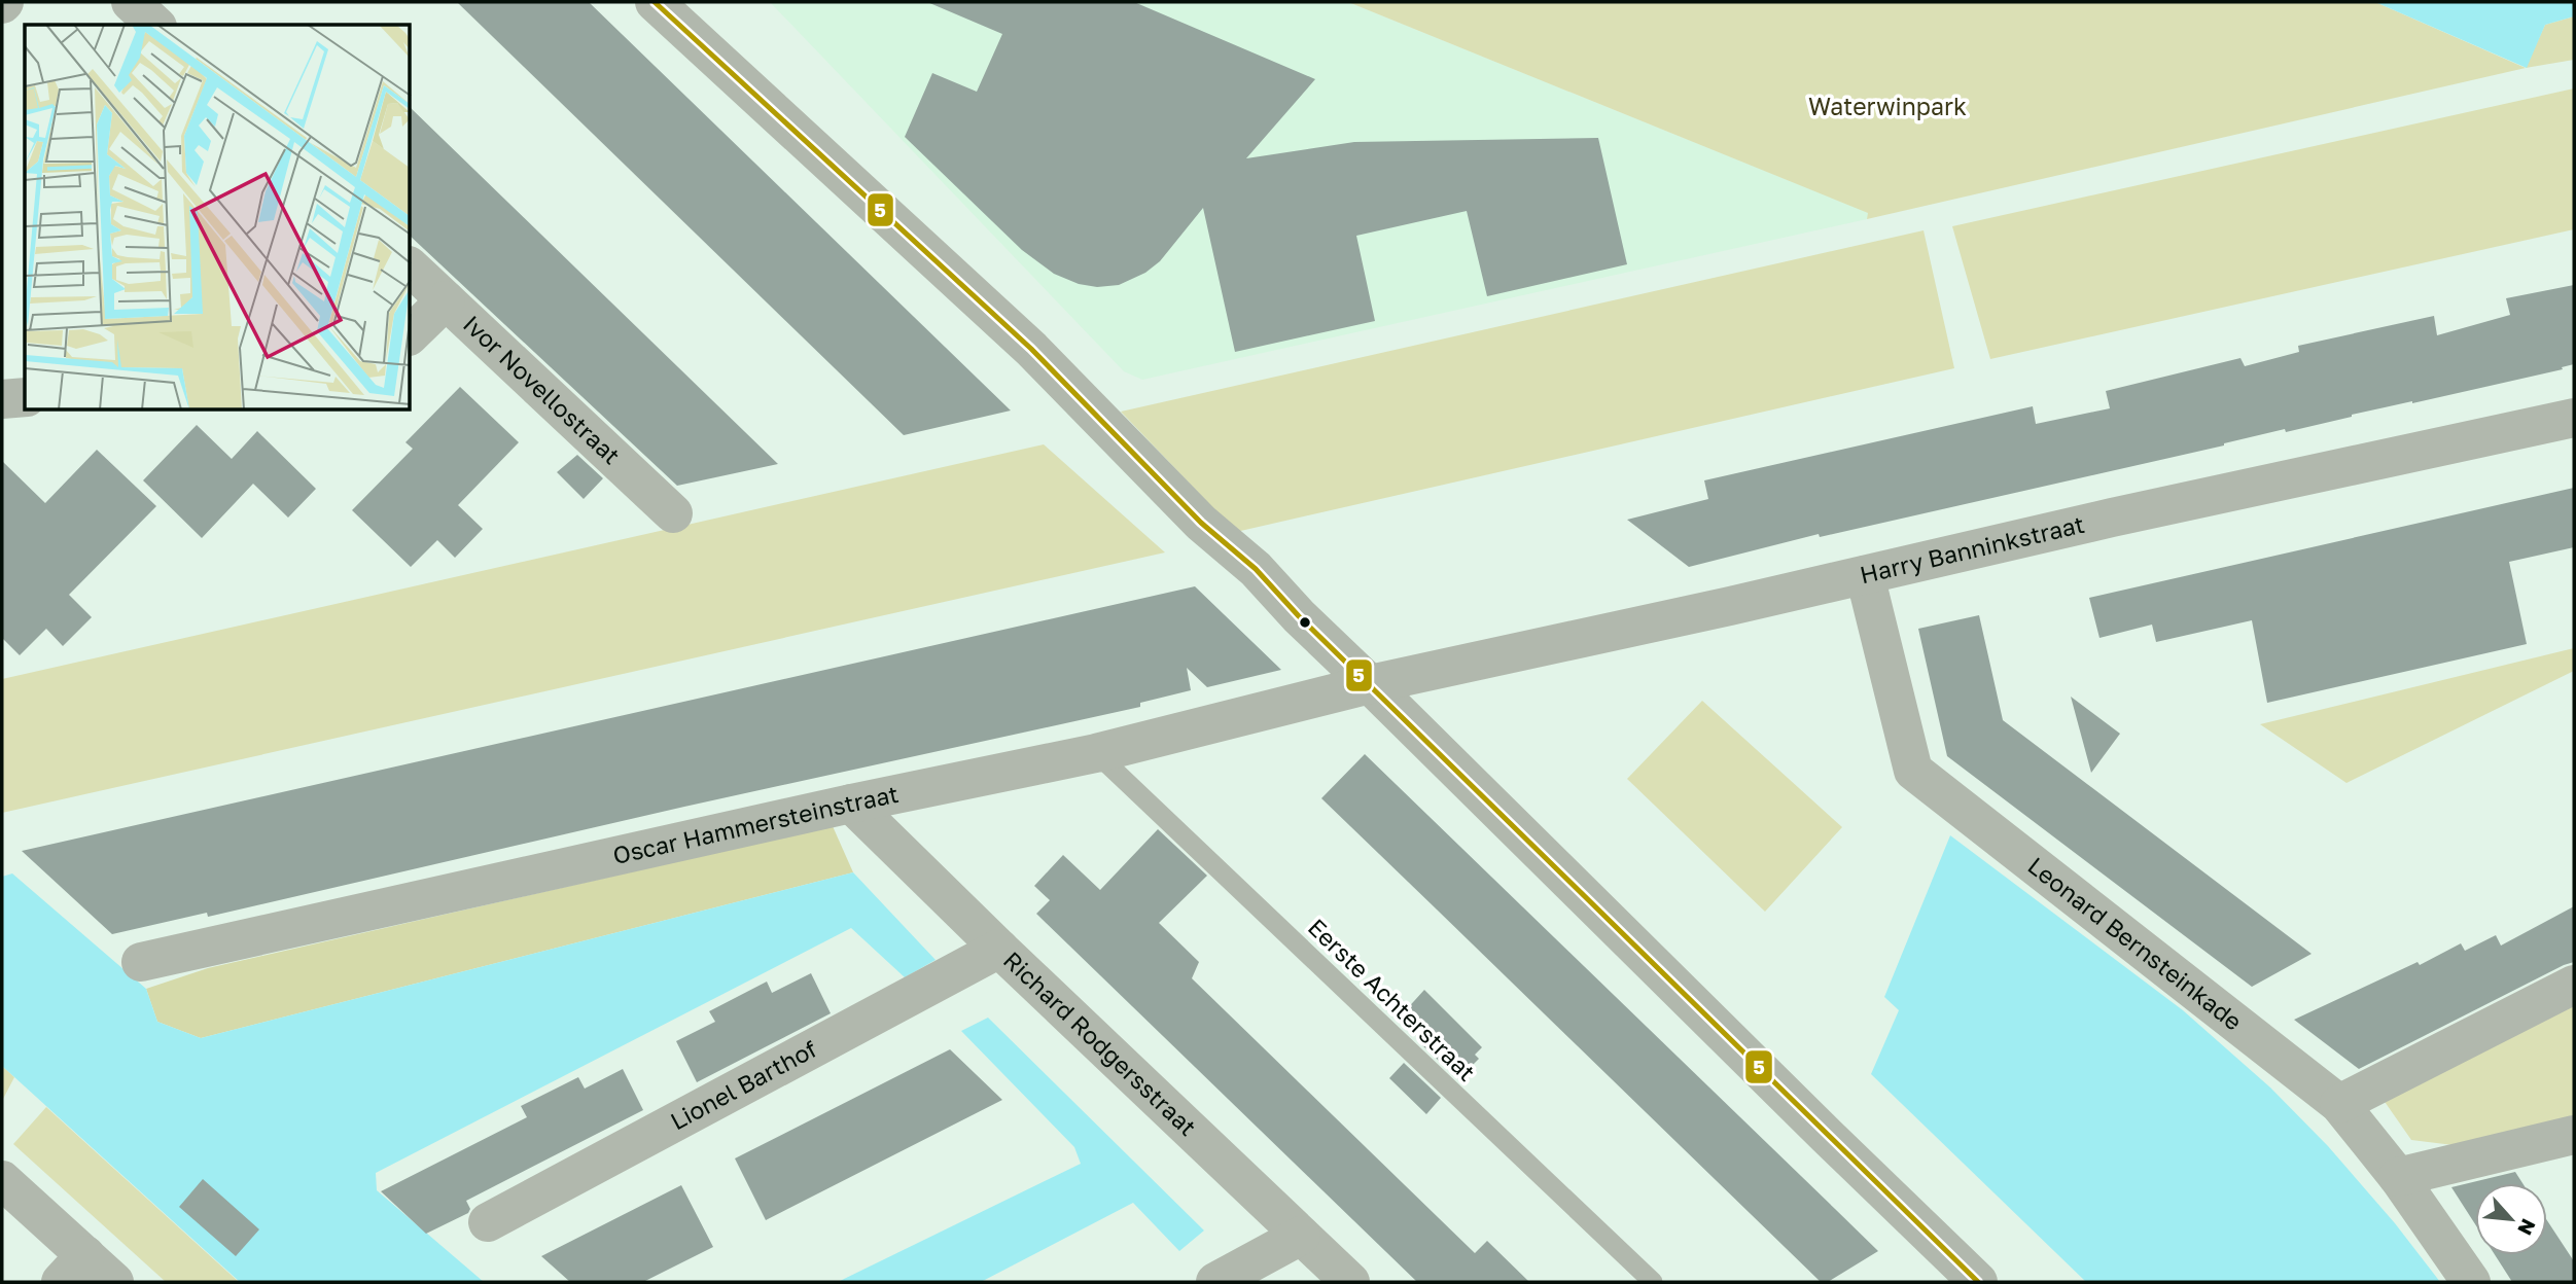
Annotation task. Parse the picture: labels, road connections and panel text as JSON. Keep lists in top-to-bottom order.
{
  "streets": {
    "street": [
      "Ivor Novellostraat",
      "Harry Banninkstraat",
      "Oscar Hammersteinstraat",
      "Leonard Bernsteinkade",
      "Richard Rodgersstraat",
      "Lionel Barthof"
    ],
    "lane": ["Eerste Achterstraat"]
  },
  "crossings": [
    ["Harry Banninkstraat", "Oscar Hammersteinstraat"],
    ["Harry Banninkstraat", "Leonard Bernsteinkade"],
    ["Oscar Hammersteinstraat", "Eerste Achterstraat"],
    ["Oscar Hammersteinstraat", "Richard Rodgersstraat"],
    ["Richard Rodgersstraat", "Lionel Barthof"]
  ],
  "parks": ["Waterwinpark"],
  "lines": ["transit line 5"],
  "north": "bottom right"
}
